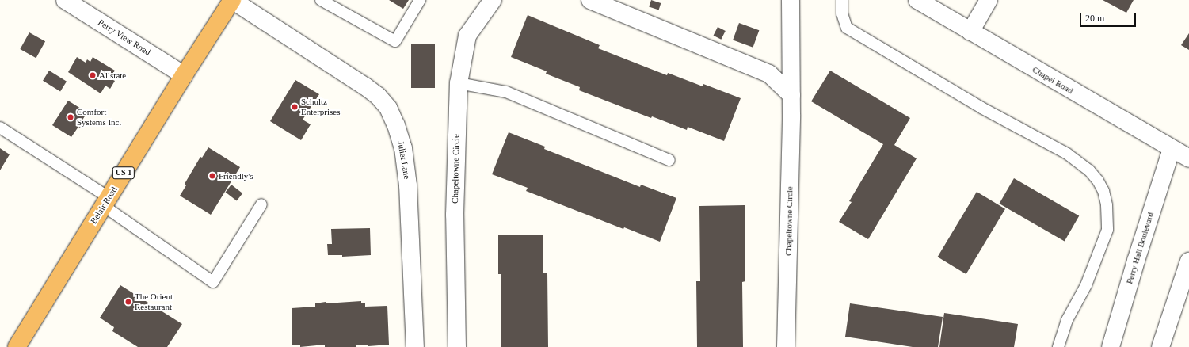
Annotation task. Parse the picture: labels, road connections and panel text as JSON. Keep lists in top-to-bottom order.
{
  "streets": {
    "highway": ["US 1", "Belair Road"],
    "street": [
      "Perry View Road",
      "Chapel Road",
      "Juliet Lane",
      "Chapeltowne Circle",
      "Perry Hall Boulevard"
    ]
  },
  "crossings": [
    ["Perry View Road", "Belair Road"],
    ["Chapel Road", "Perry Hall Boulevard"],
    ["Juliet Lane", "Belair Road"]
  ],
  "places": [
    "Allstate",
    "Schultz Enterprises",
    "Comfort Systems Inc.",
    "Friendly's",
    "The Orient Restaurant"
  ],
  "scale_bar": "20 m"
}
